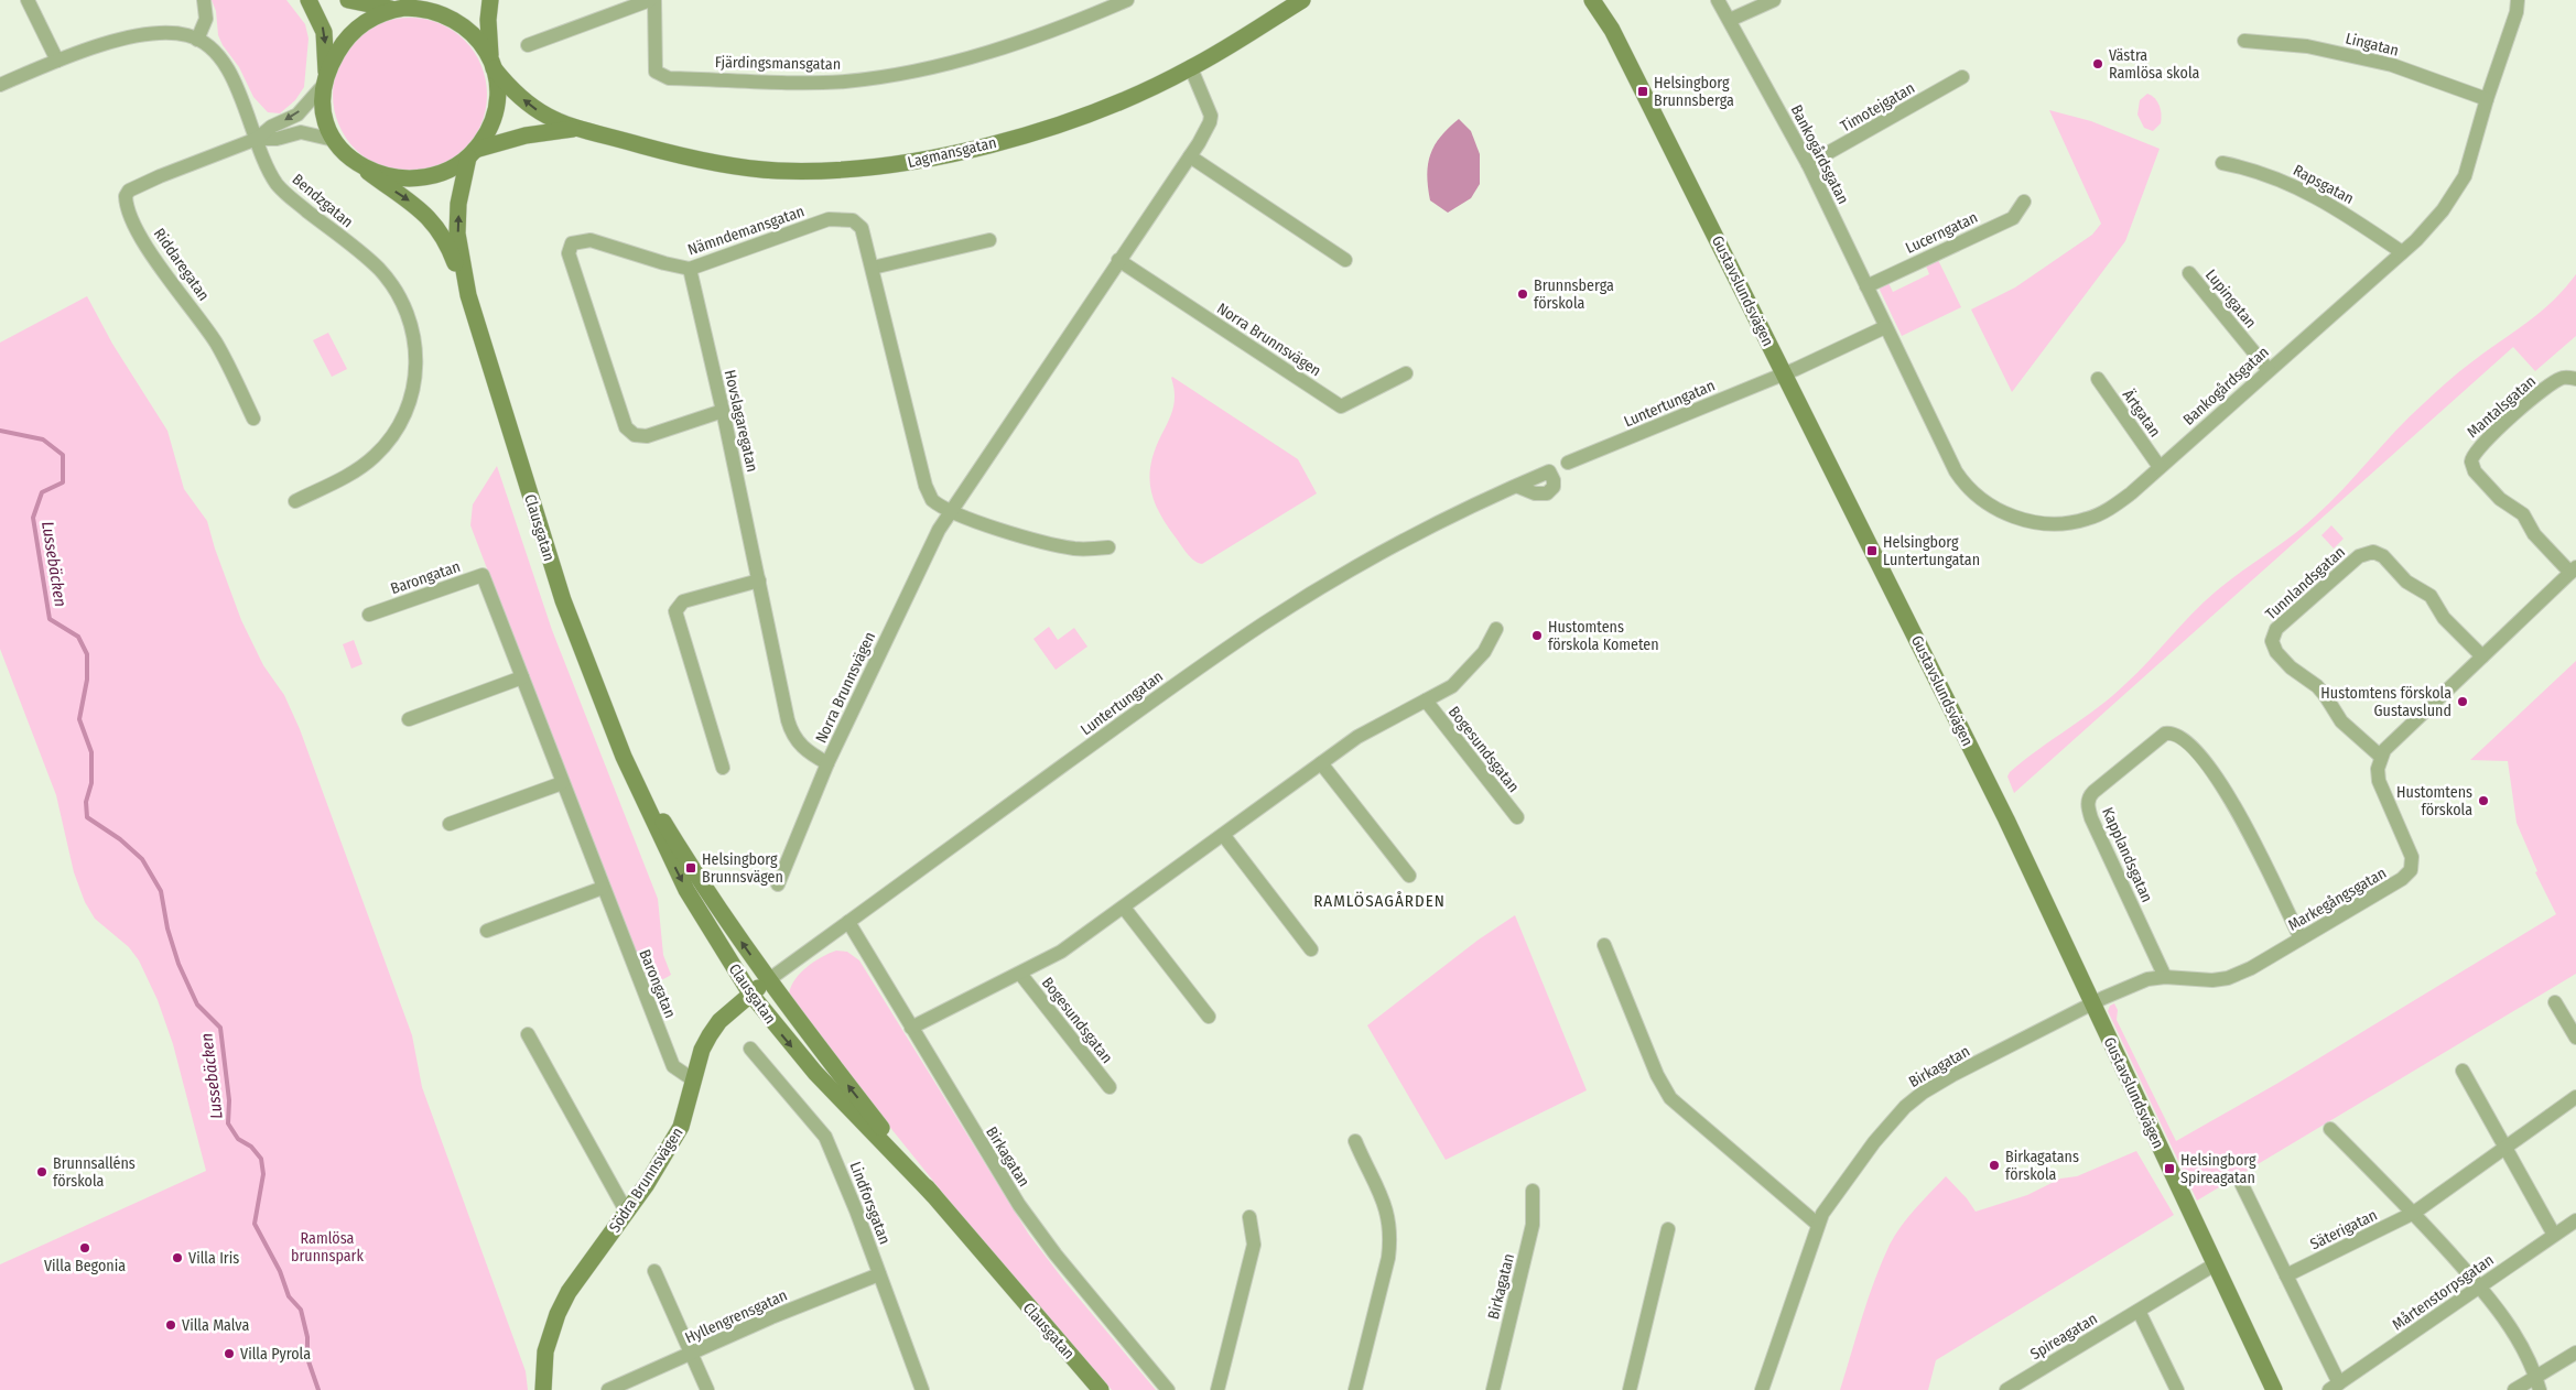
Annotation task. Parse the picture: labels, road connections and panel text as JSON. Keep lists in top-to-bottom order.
{
  "streets": {
    "street": [
      "Lingatan",
      "Fjärdingsmansgatan",
      "Timotejgatan",
      "Lagmansgatan",
      "Bankogårdsgatan",
      "Rapsgatan",
      "Bendzgatan",
      "Nämndemansgatan",
      "Lucerngatan",
      "Riddaregatan",
      "Gustavslundsvägen",
      "Lupingatan",
      "Norra Brunnsvägen",
      "Luntertungatan",
      "Mantalsgatan",
      "Ärtgatan",
      "Hovslagaregatan",
      "Clausgatan",
      "Barongatan",
      "Tunnlandsgatan",
      "Bogesundsgatan",
      "Kapplandsgatan",
      "Markegångsgatan",
      "Birkagatan",
      "Södra Brunnsvägen",
      "Lindforsgatan",
      "Säterigatan",
      "Mårtenstorpsgatan",
      "Hyllengrensgatan",
      "Spireagatan"
    ]
  },
  "crossings": [
    ["Lingatan", "Bankogårdsgatan"],
    ["Timotejgatan", "Bankogårdsgatan"],
    ["Lagmansgatan", "Riddaregatan"],
    ["Lagmansgatan", "Norra Brunnsvägen"],
    ["Lagmansgatan", "Clausgatan"],
    ["Bankogårdsgatan", "Rapsgatan"],
    ["Bankogårdsgatan", "Lucerngatan"],
    ["Bankogårdsgatan", "Lupingatan"],
    ["Bankogårdsgatan", "Ärtgatan"],
    ["Bendzgatan", "Riddaregatan"],
    ["Nämndemansgatan", "Norra Brunnsvägen"],
    ["Nämndemansgatan", "Hovslagaregatan"],
    ["Riddaregatan", "Clausgatan"],
    ["Gustavslundsvägen", "Luntertungatan"],
    ["Gustavslundsvägen", "Markegångsgatan"],
    ["Gustavslundsvägen", "Birkagatan"],
    ["Gustavslundsvägen", "Spireagatan"],
    ["Norra Brunnsvägen", "Hovslagaregatan"],
    ["Luntertungatan", "Clausgatan"],
    ["Luntertungatan", "Birkagatan"],
    ["Luntertungatan", "Södra Brunnsvägen"],
    ["Clausgatan", "Södra Brunnsvägen"],
    ["Barongatan", "Södra Brunnsvägen"],
    ["Tunnlandsgatan", "Markegångsgatan"],
    ["Bogesundsgatan", "Birkagatan"],
    ["Kapplandsgatan", "Markegångsgatan"],
    ["Markegångsgatan", "Birkagatan"],
    ["Lindforsgatan", "Hyllengrensgatan"]
  ],
  "districts": ["RAMLÖSAGÅRDEN"],
  "water": ["Lussebäcken"],
  "parks": ["Ramlösa brunnspark"],
  "places": {
    "other": [
      "Västra Ramlösa skola",
      "Brunnsberga förskola",
      "Hustomtens förskola Kometen",
      "Hustomtens förskola Gustavslund",
      "Hustomtens förskola",
      "Birkagatans förskola",
      "Brunnsalléns förskola",
      "Villa Begonia",
      "Villa Iris",
      "Villa Malva",
      "Villa Pyrola"
    ],
    "transit": [
      "Helsingborg Brunnsberga",
      "Helsingborg Luntertungatan",
      "Helsingborg Brunnsvägen",
      "Helsingborg Spireagatan"
    ]
  }
}
